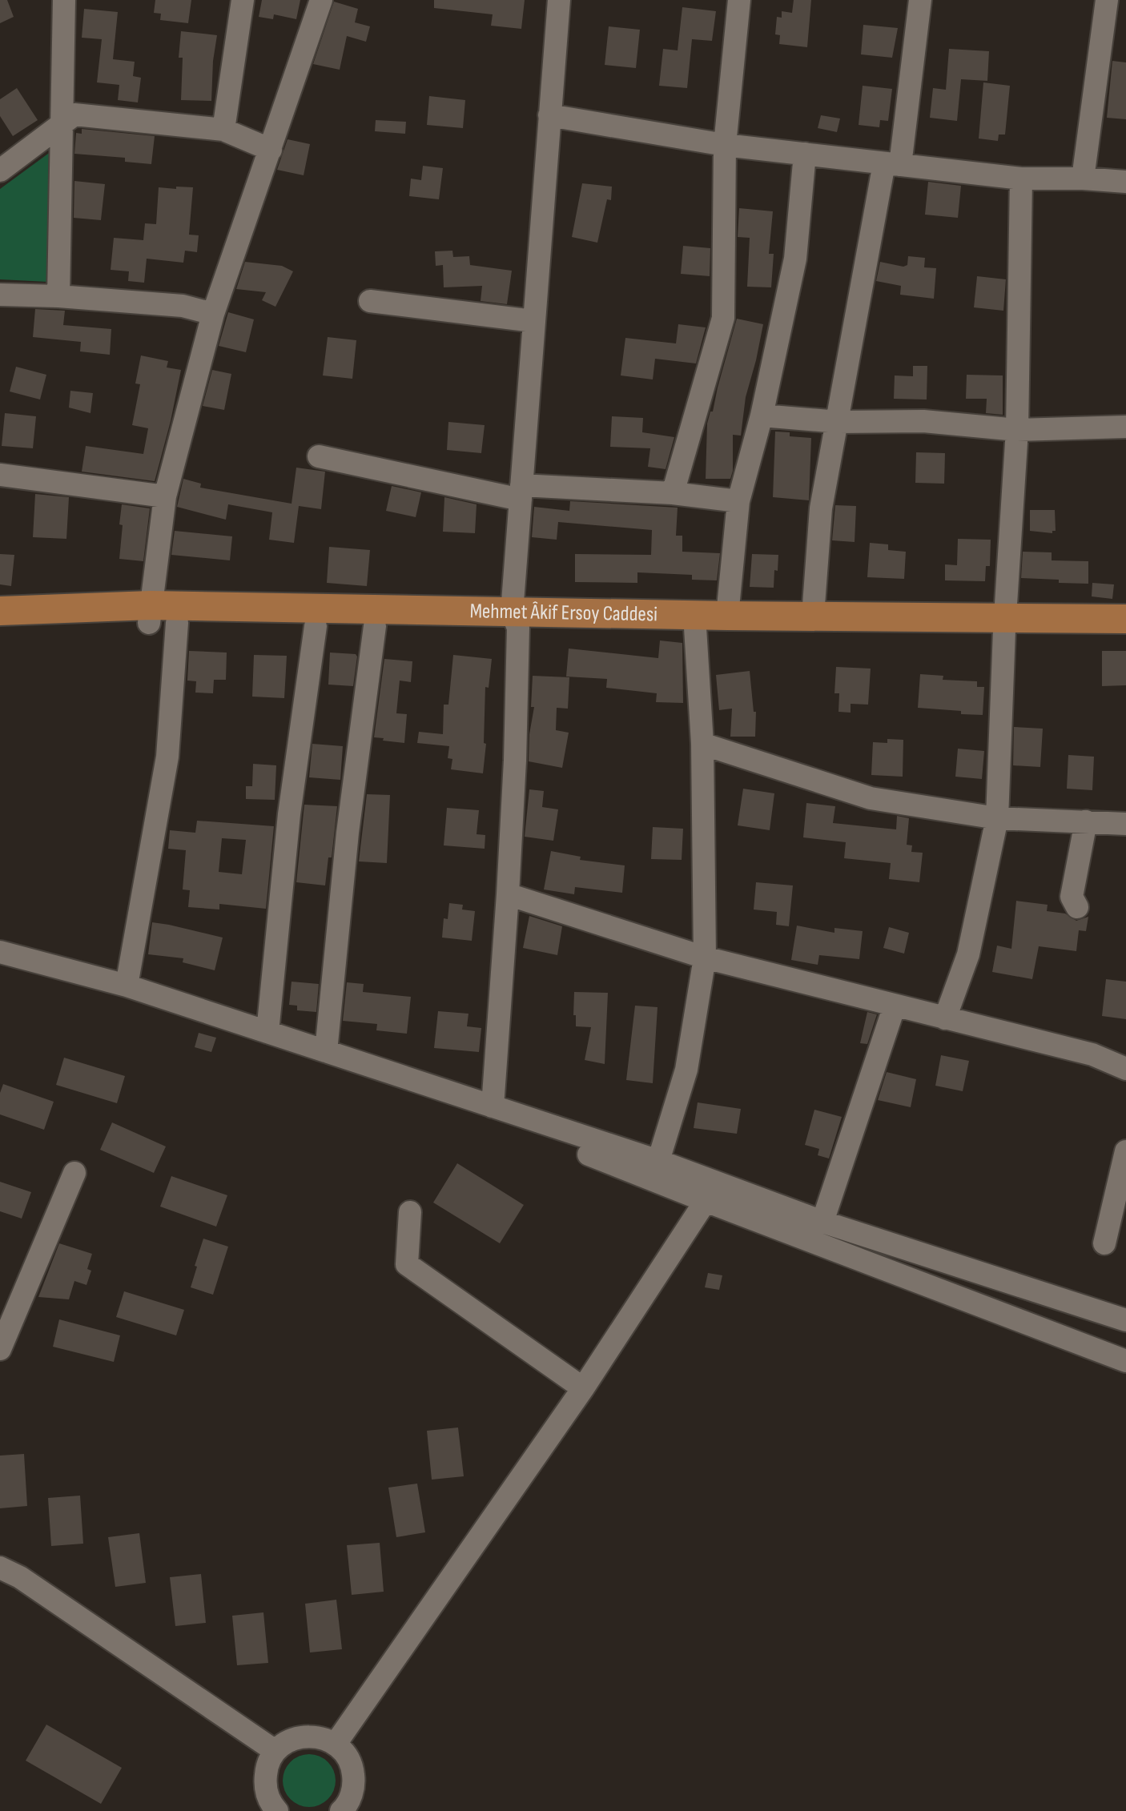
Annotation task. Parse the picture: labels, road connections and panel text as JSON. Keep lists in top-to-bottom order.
{
  "streets": {
    "main road": ["Mehmet Âkif Ersoy Caddesi"]
  }
}
